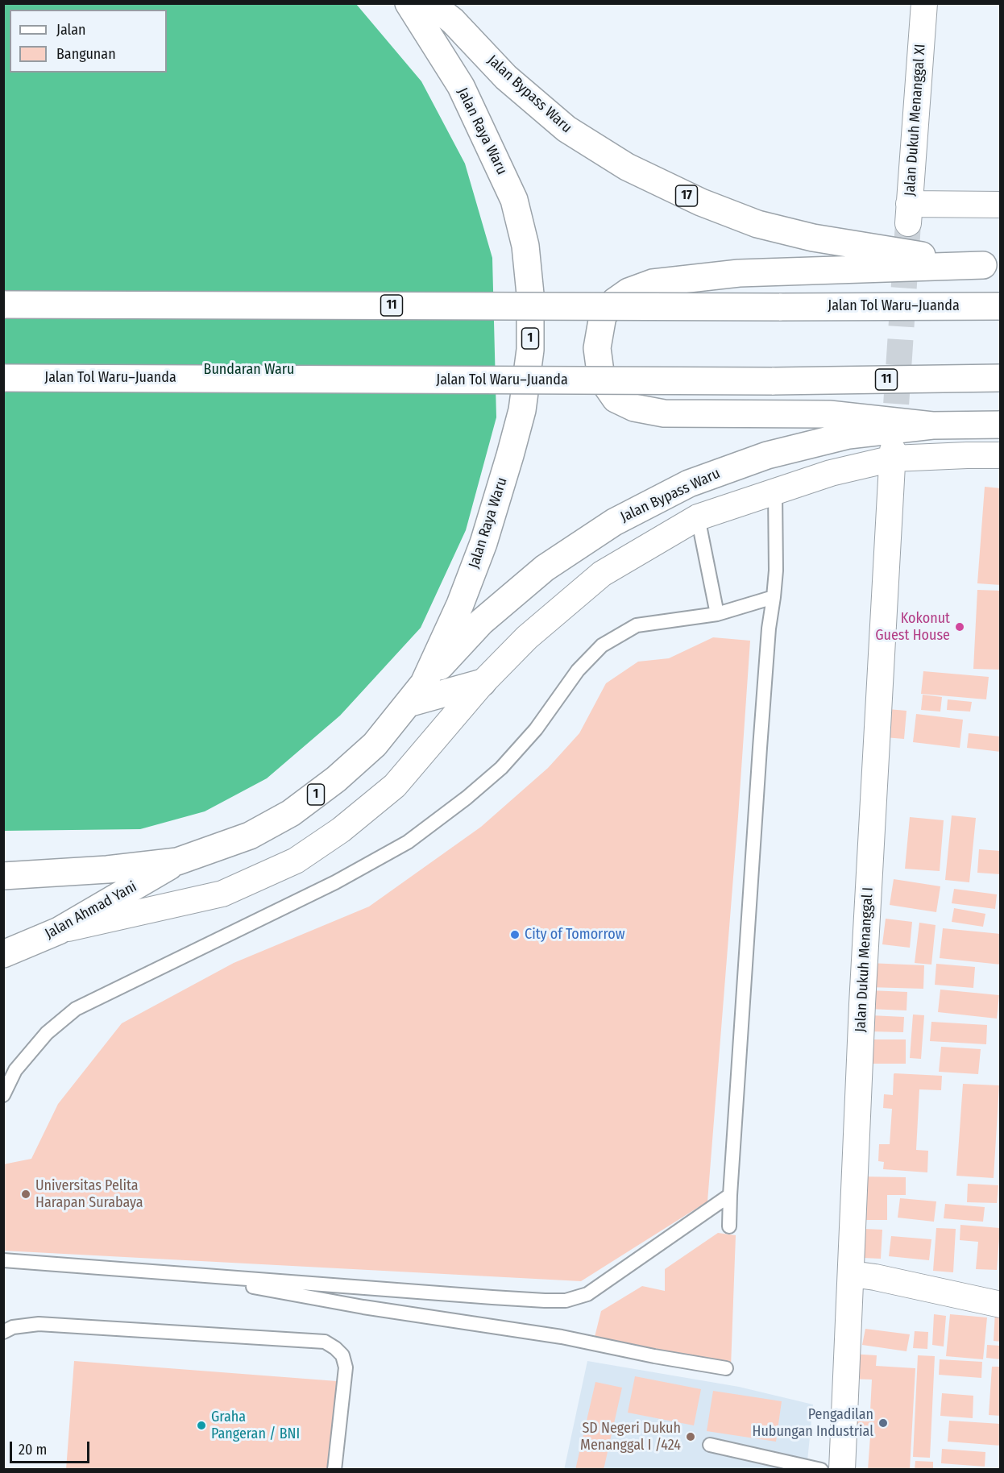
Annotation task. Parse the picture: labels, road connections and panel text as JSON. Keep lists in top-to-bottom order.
{
  "streets": {
    "highway": [
      "Jalan Bypass Waru",
      "Jalan Raya Waru",
      "17",
      "11",
      "Jalan Tol Waru–Juanda",
      "1",
      "Jalan Ahmad Yani"
    ],
    "street": ["Jalan Dukuh Menanggal XI", "Jalan Dukuh Menanggal I"]
  },
  "crossings": [
    ["Jalan Bypass Waru", "Jalan Raya Waru"],
    ["Jalan Raya Waru", "1"],
    ["Jalan Raya Waru", "Jalan Ahmad Yani"]
  ],
  "parks": ["Bundaran Waru"],
  "places": [
    "Kokonut Guest House",
    "City of Tomorrow",
    "Universitas Pelita Harapan Surabaya",
    "Pengadilan Hubungan Industrial",
    "Graha Pangeran / BNI",
    "SD Negeri Dukuh Menanggal I /424"
  ],
  "legend": ["Jalan", "Bangunan"],
  "scale_bar": "20 m"
}
